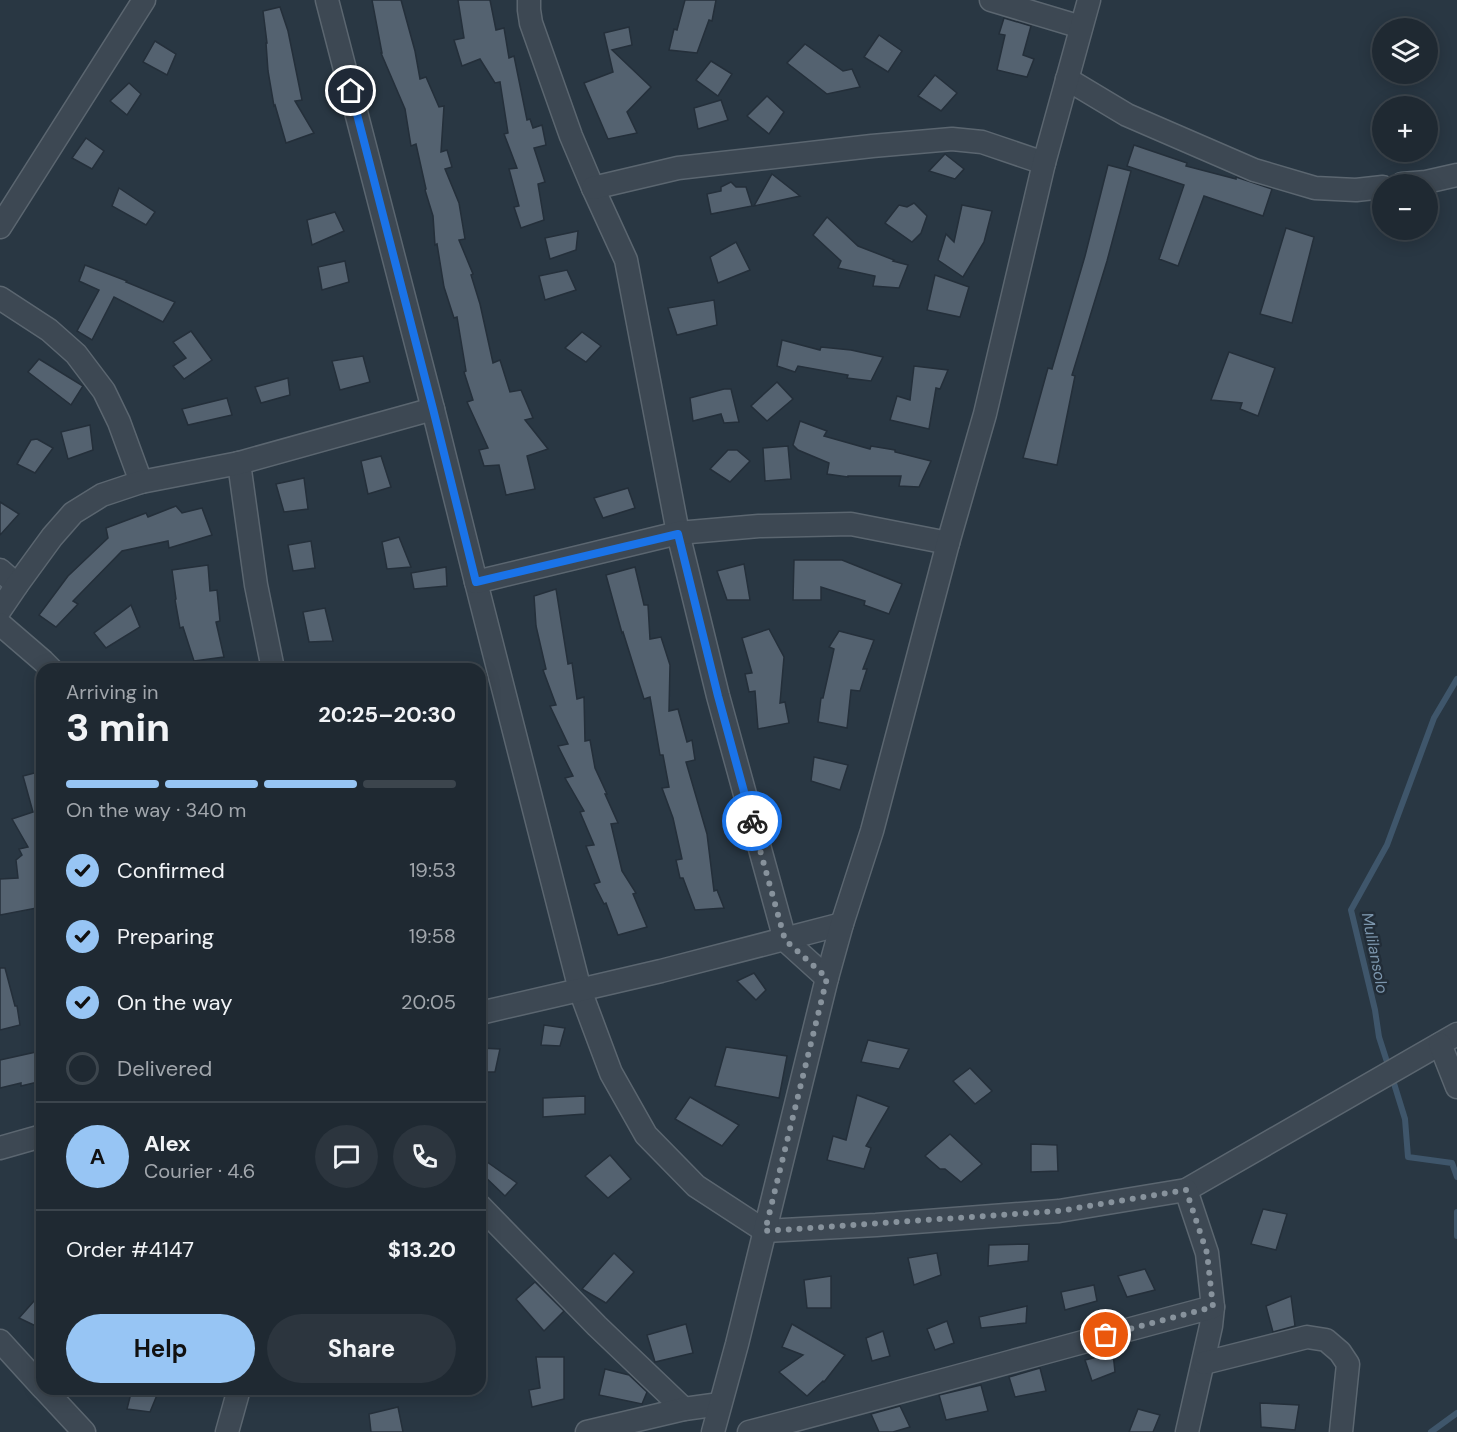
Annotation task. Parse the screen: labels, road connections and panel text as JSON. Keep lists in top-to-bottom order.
{
  "water": ["Mulilansolo"],
  "page": {
    "map_buttons": ["+", "−"],
    "heading": ["3 min", "Arriving in", "20:25–20:30"],
    "panel": [
      "Alex",
      "Courier · 4.6",
      "Order #4147",
      "$13.20"
    ],
    "bar": "On the way · 340 m",
    "list": [
      ["Confirmed", "19:53"],
      ["Preparing", "19:58"],
      ["On the way", "20:05"],
      "Delivered"
    ],
    "round": "A",
    "buttons": ["Help", "Share"]
  }
}
